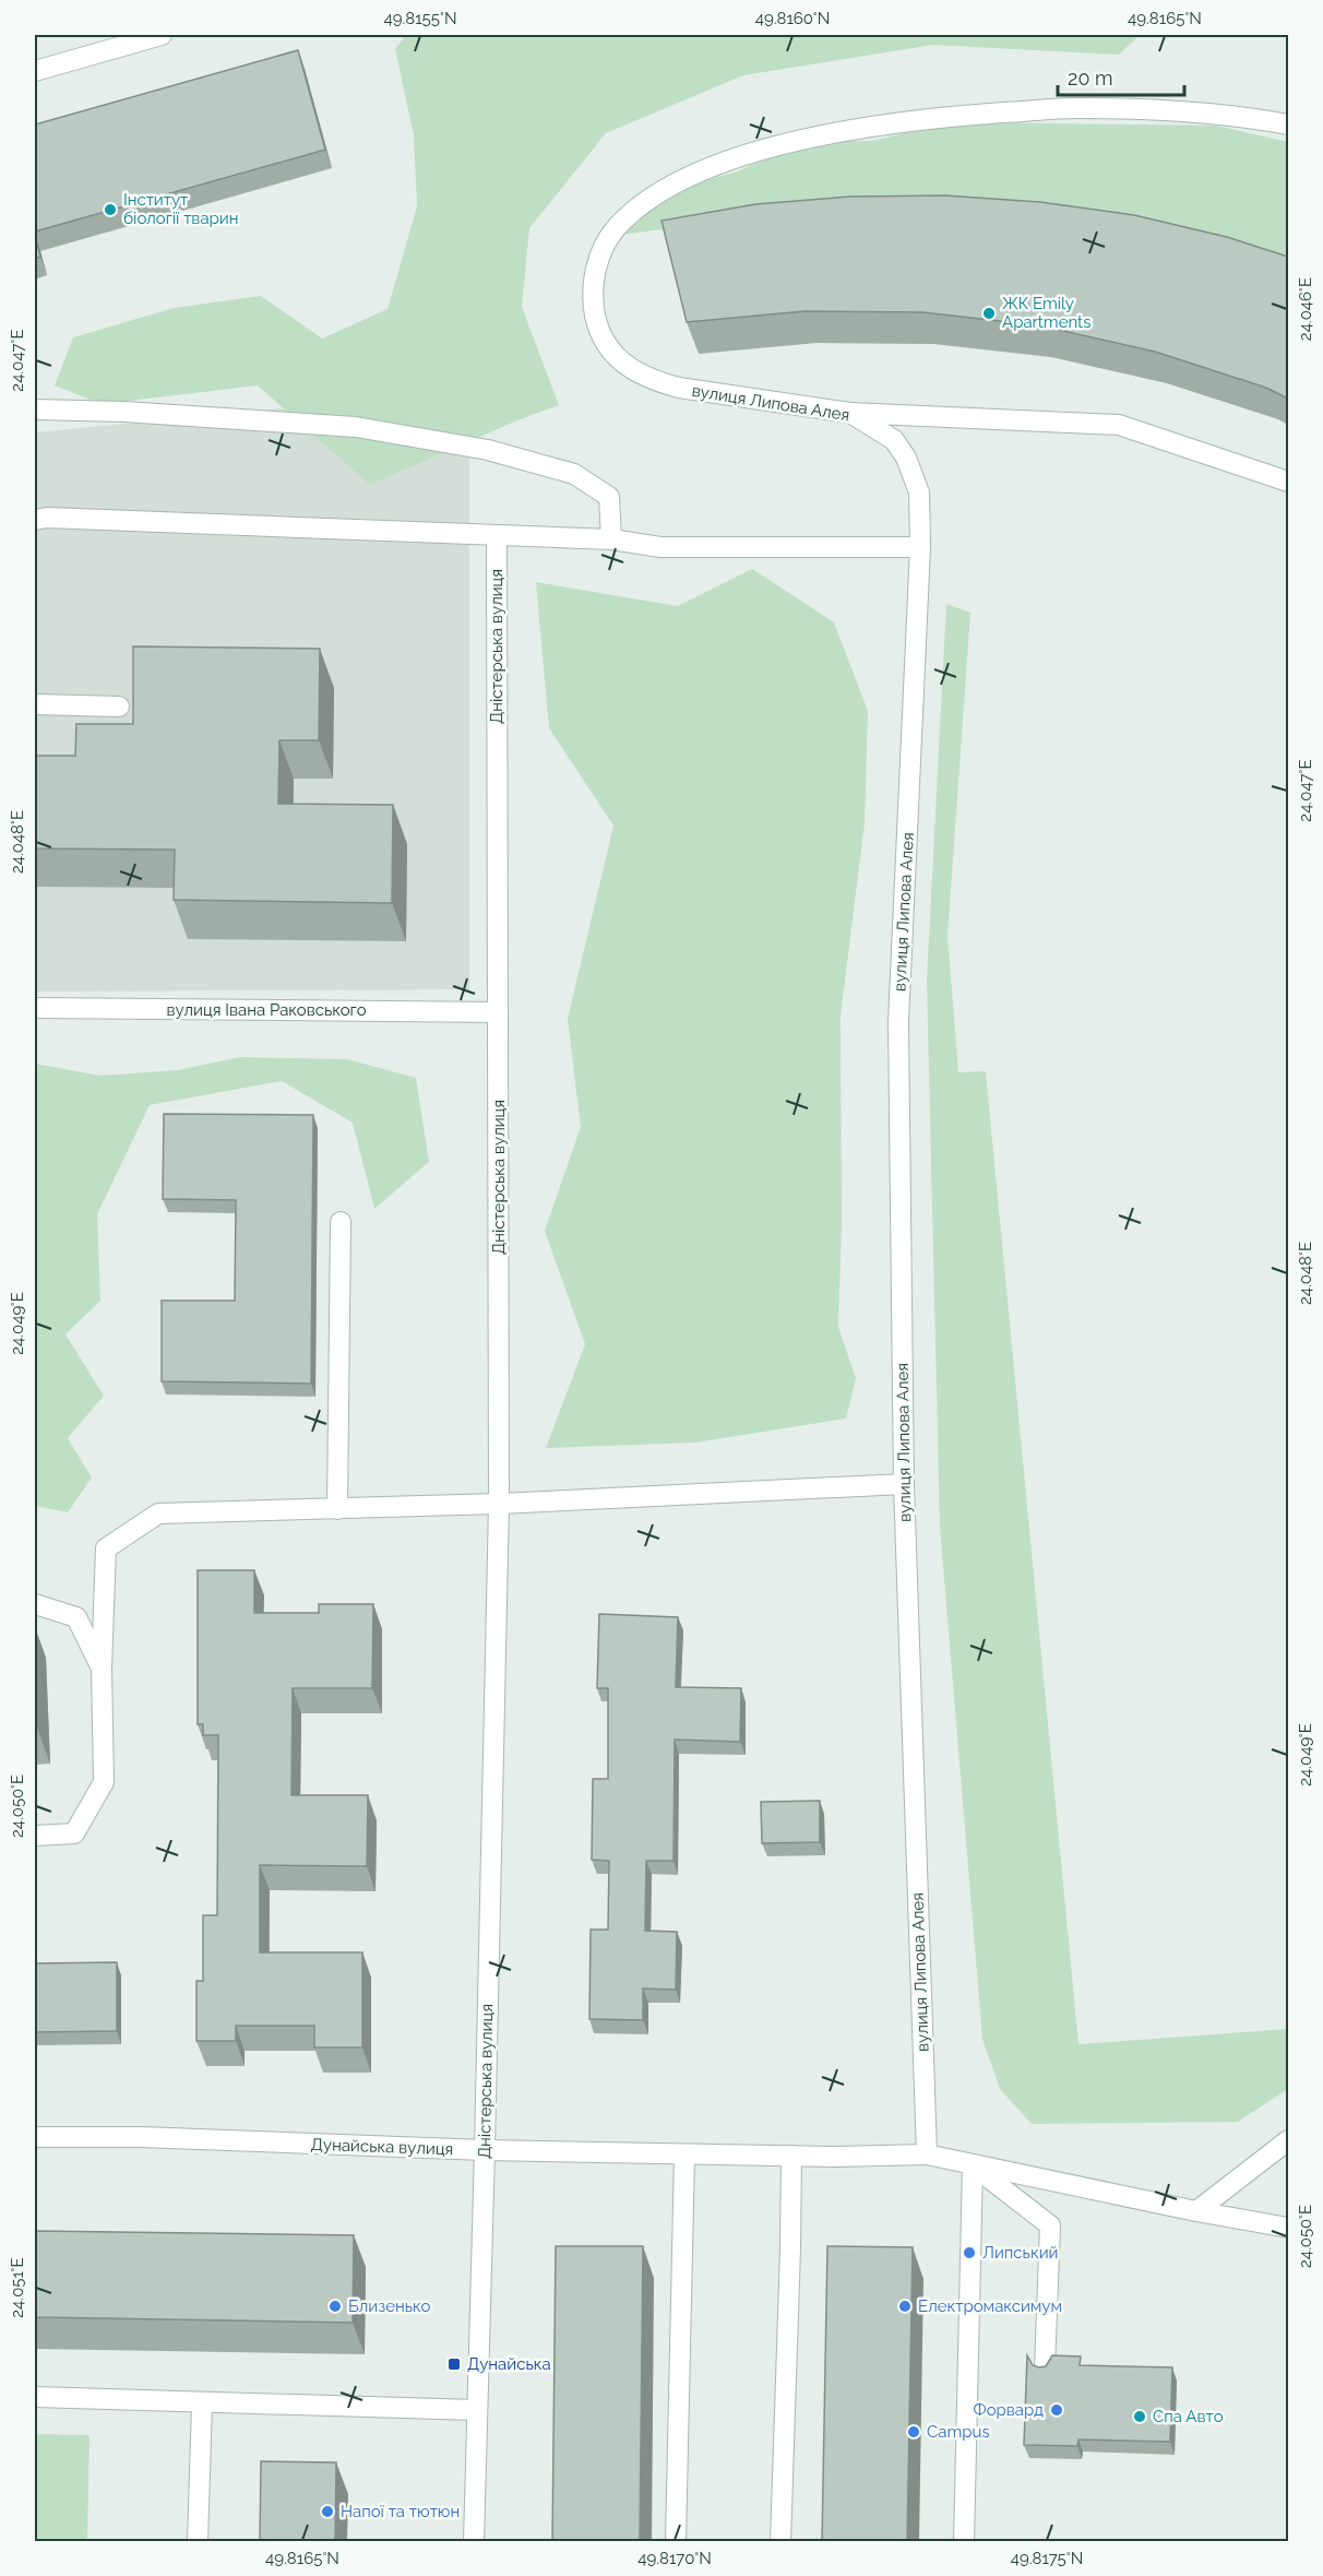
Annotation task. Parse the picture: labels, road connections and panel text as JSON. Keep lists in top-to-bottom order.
{
  "streets": {
    "street": [
      "вулиця Липова Алея",
      "Дністерська вулиця",
      "вулиця Івана Раковського",
      "Дунайська вулиця"
    ]
  },
  "crossings": [
    ["вулиця Липова Алея", "Дунайська вулиця"],
    ["Дністерська вулиця", "вулиця Івана Раковського"],
    ["Дністерська вулиця", "Дунайська вулиця"]
  ],
  "places": {
    "other": [
      "Інститут біології тварин",
      "ЖК Emily Apartments",
      "Липський",
      "Близенько",
      "Електромаксимум",
      "Форвард",
      "Спа Авто",
      "Campus",
      "Напої та тютюн"
    ],
    "transit": ["Дунайська"]
  },
  "scale_bar": "20 m",
  "coordinates": [
    "49.8155°N",
    "49.8160°N",
    "49.8165°N",
    "24.046°E",
    "24.047°E",
    "24.048°E",
    "24.049°E",
    "24.050°E",
    "24.051°E",
    "49.8170°N",
    "49.8175°N"
  ]
}
